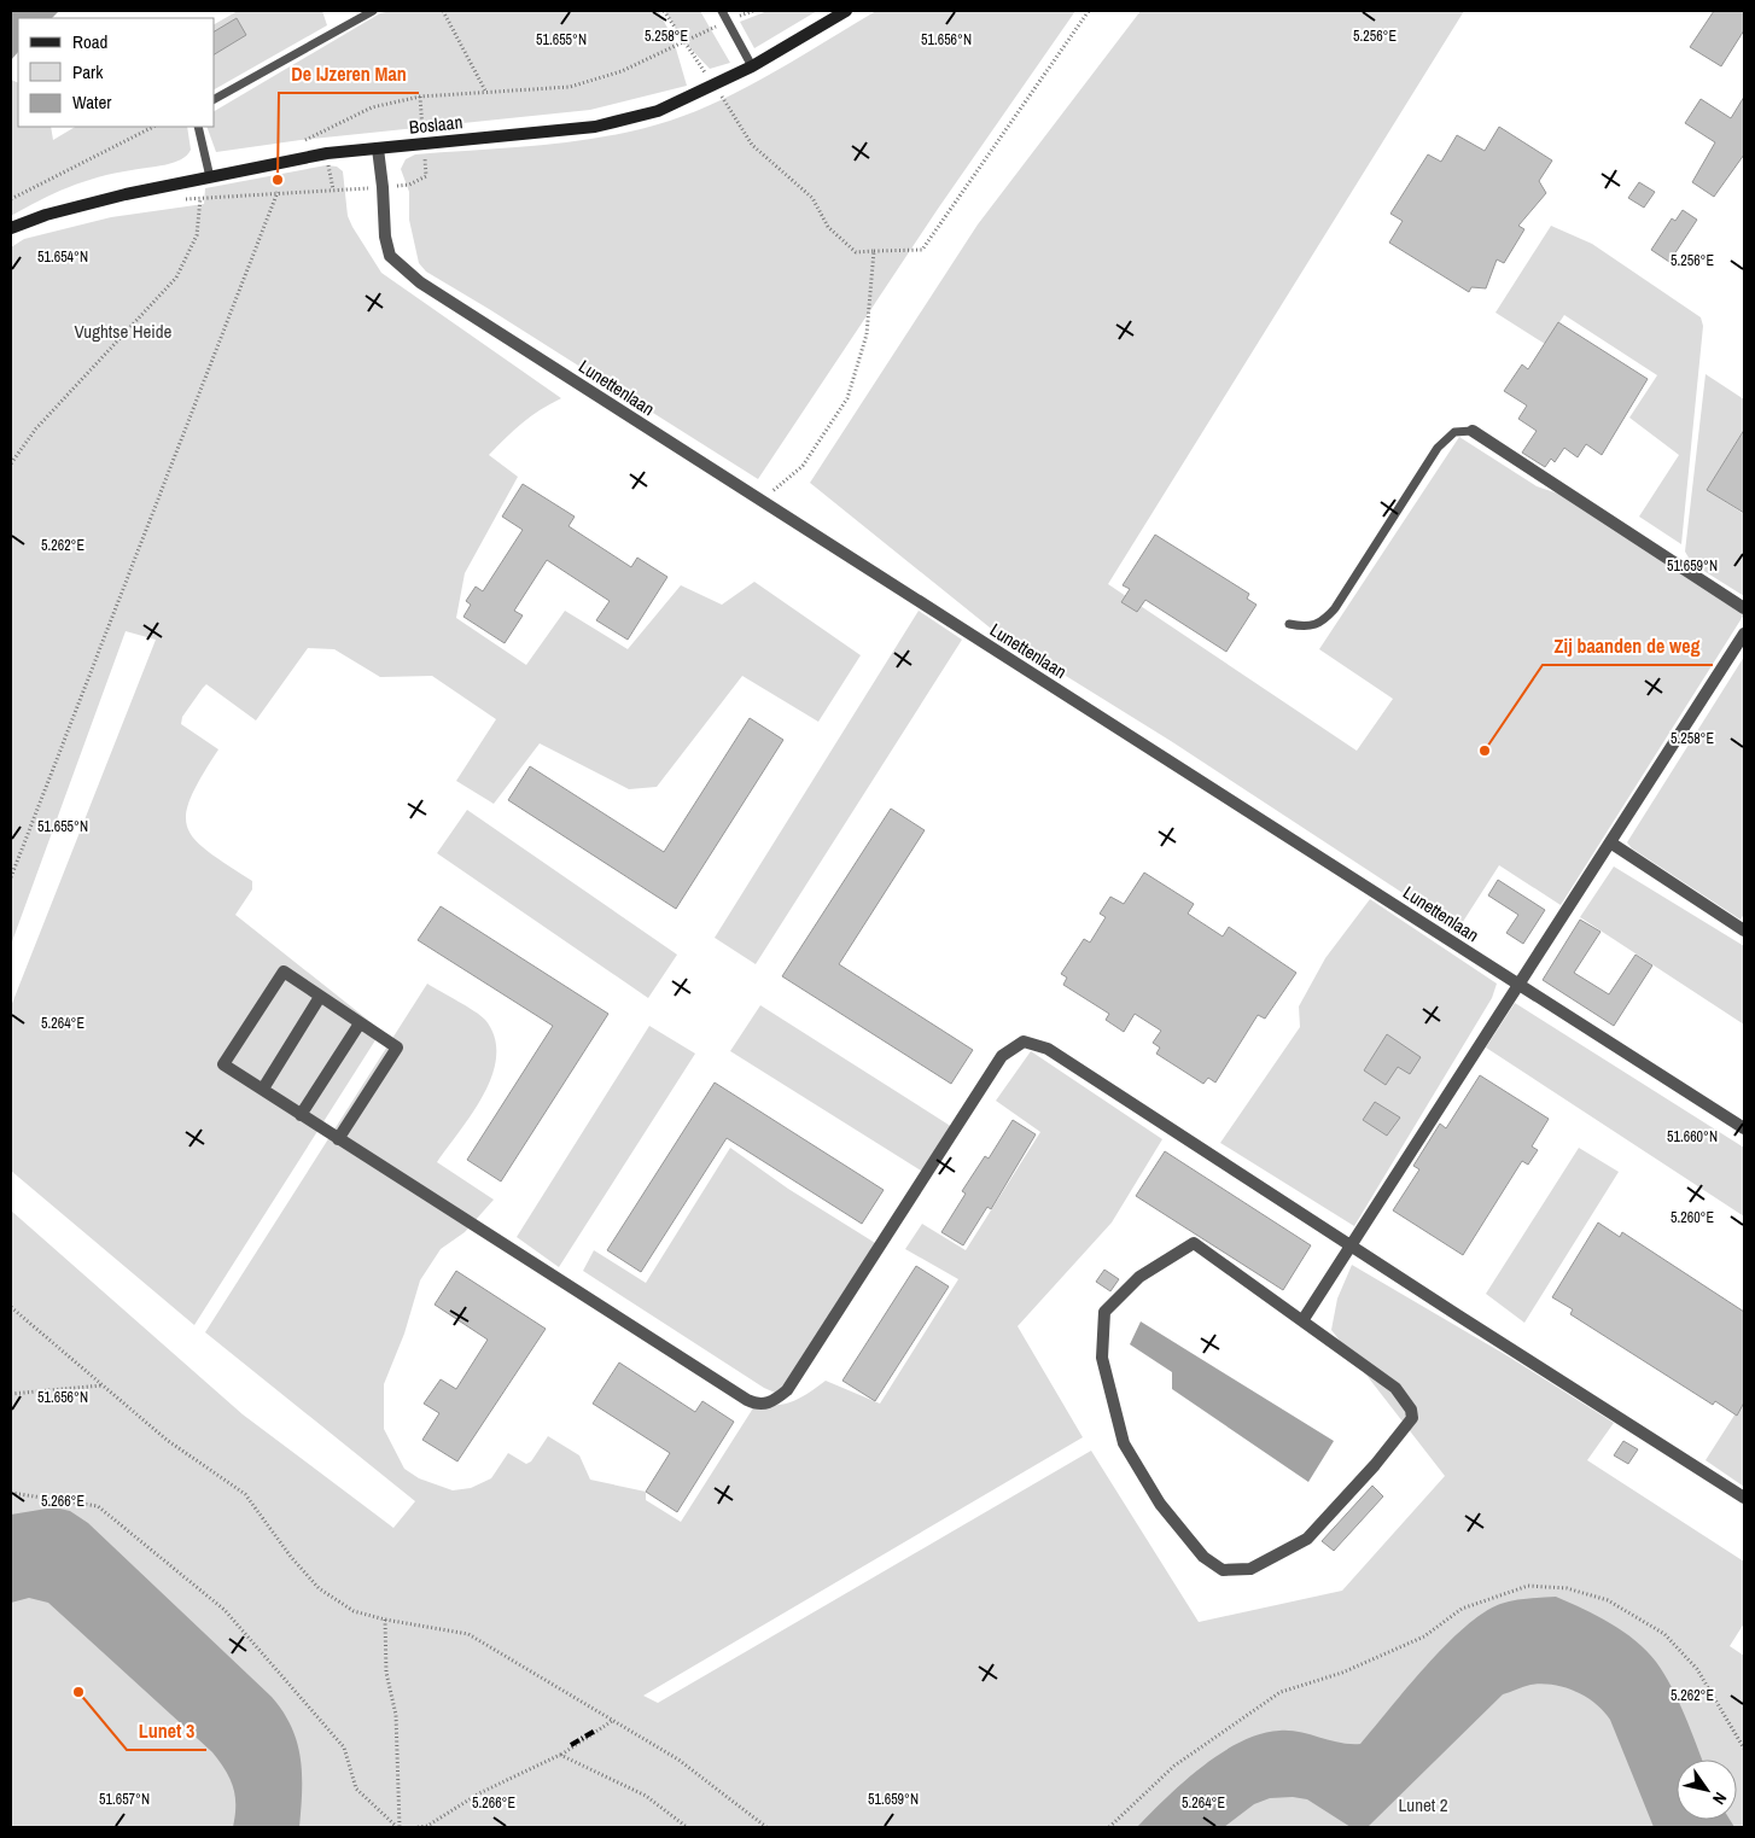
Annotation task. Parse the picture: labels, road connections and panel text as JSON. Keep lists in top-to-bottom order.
{
  "streets": {
    "main road": ["Boslaan"],
    "street": ["Lunettenlaan"]
  },
  "crossings": [
    ["Boslaan", "Lunettenlaan"]
  ],
  "parks": ["Vughtse Heide", "Lunet 2"],
  "places": ["De IJzeren Man", "Zij baanden de weg", "Lunet 3"],
  "legend": ["Road", "Park", "Water"],
  "north": "bottom right",
  "coordinates": [
    "5.258°E",
    "5.256°E",
    "51.655°N",
    "51.656°N",
    "51.654°N",
    "5.262°E",
    "51.659°N",
    "5.264°E",
    "51.660°N",
    "5.260°E",
    "5.266°E",
    "51.657°N"
  ]
}
